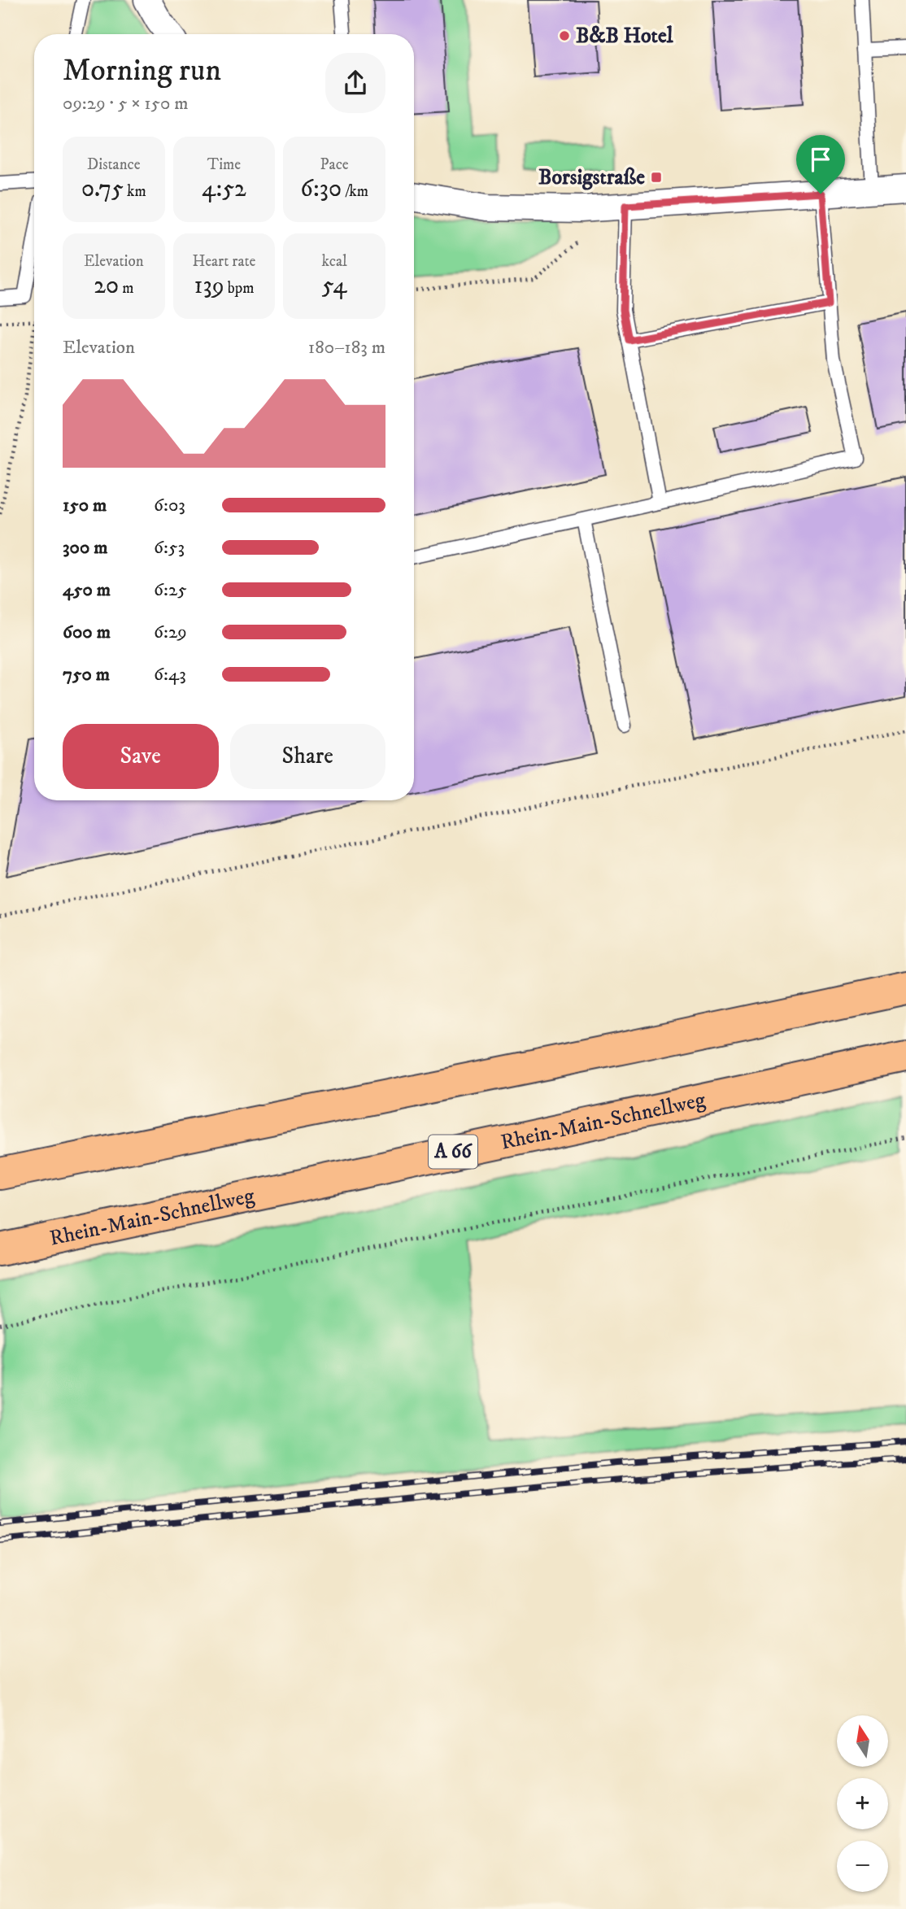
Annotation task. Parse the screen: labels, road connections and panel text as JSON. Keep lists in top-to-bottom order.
{
  "streets": {
    "highway": ["Rhein-Main-Schnellweg", "A 66"]
  },
  "places": {
    "other": ["B&B Hotel"],
    "transit": ["Borsigstraße"]
  },
  "north": "top",
  "page": {
    "heading": ["Morning run", "09:29 · 5 × 150 m"],
    "stats": [
      ["Distance", "0.75 km"],
      ["Time", "4:52"],
      ["Pace", "6:30 /km"],
      ["Elevation", "20 m"],
      ["Heart rate", "139 bpm"],
      ["kcal", "54"]
    ],
    "chart": ["Elevation", "180–183 m"],
    "list": [
      {
        "name": "150 m",
        "note": "6:03"
      },
      {
        "name": "300 m",
        "note": "6:53"
      },
      {
        "name": "450 m",
        "note": "6:25"
      },
      {
        "name": "600 m",
        "note": "6:29"
      },
      {
        "name": "750 m",
        "note": "6:43"
      }
    ],
    "buttons": ["Save", "Share"],
    "map_buttons": ["+", "−"]
  }
}
